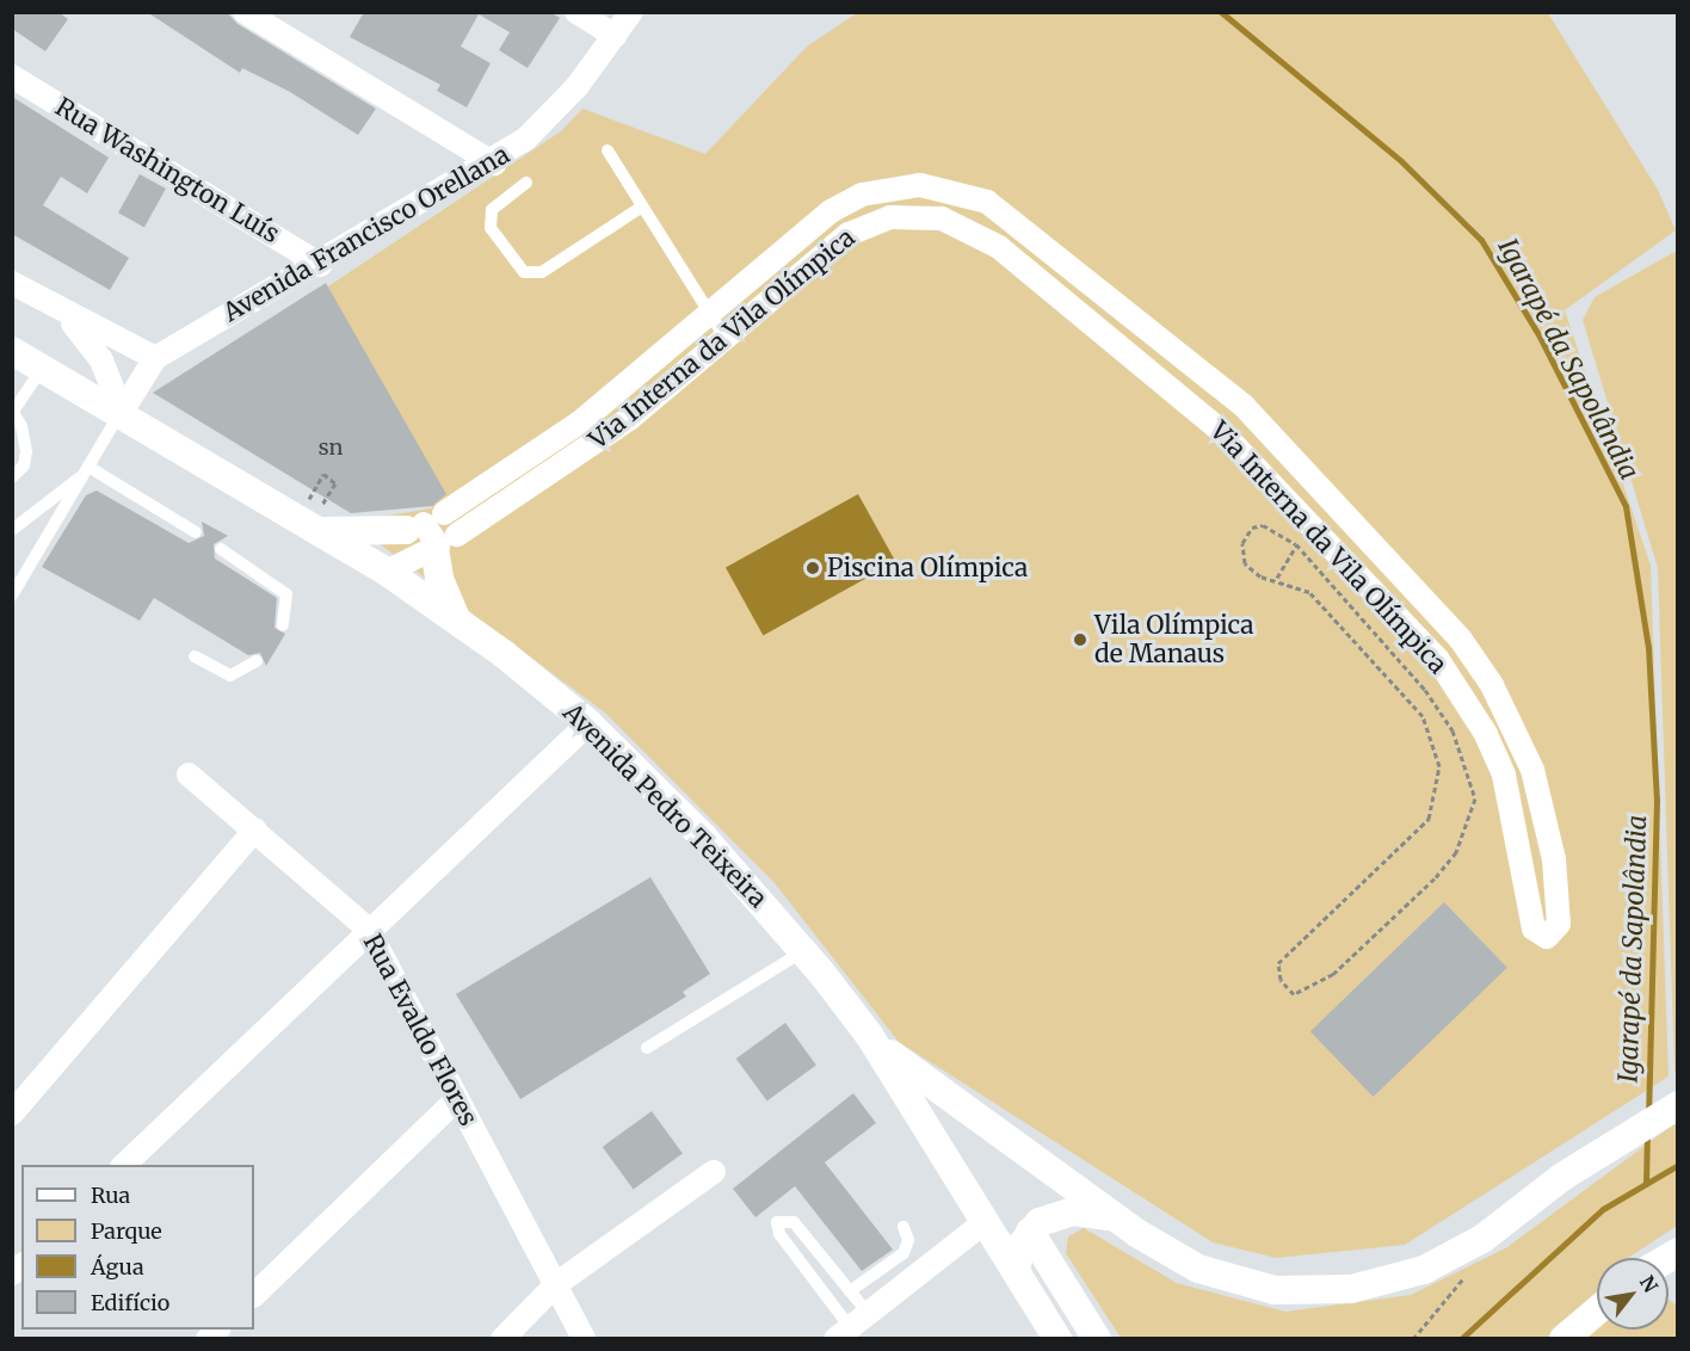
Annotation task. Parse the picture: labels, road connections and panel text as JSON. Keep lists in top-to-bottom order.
{
  "streets": {
    "street": [
      "Rua Washington Luís",
      "Avenida Francisco Orellana",
      "Via Interna da Vila Olímpica",
      "Avenida Pedro Teixeira",
      "Rua Evaldo Flores"
    ]
  },
  "crossings": [
    ["Rua Washington Luís", "Avenida Francisco Orellana"],
    ["Avenida Francisco Orellana", "Avenida Pedro Teixeira"]
  ],
  "water": ["Igarapé da Sapolândia"],
  "places": ["Piscina Olímpica", "Vila Olímpica de Manaus"],
  "house_numbers": ["sn"],
  "legend": [
    "Rua",
    "Parque",
    "Água",
    "Edifício"
  ],
  "north": "top right"
}
